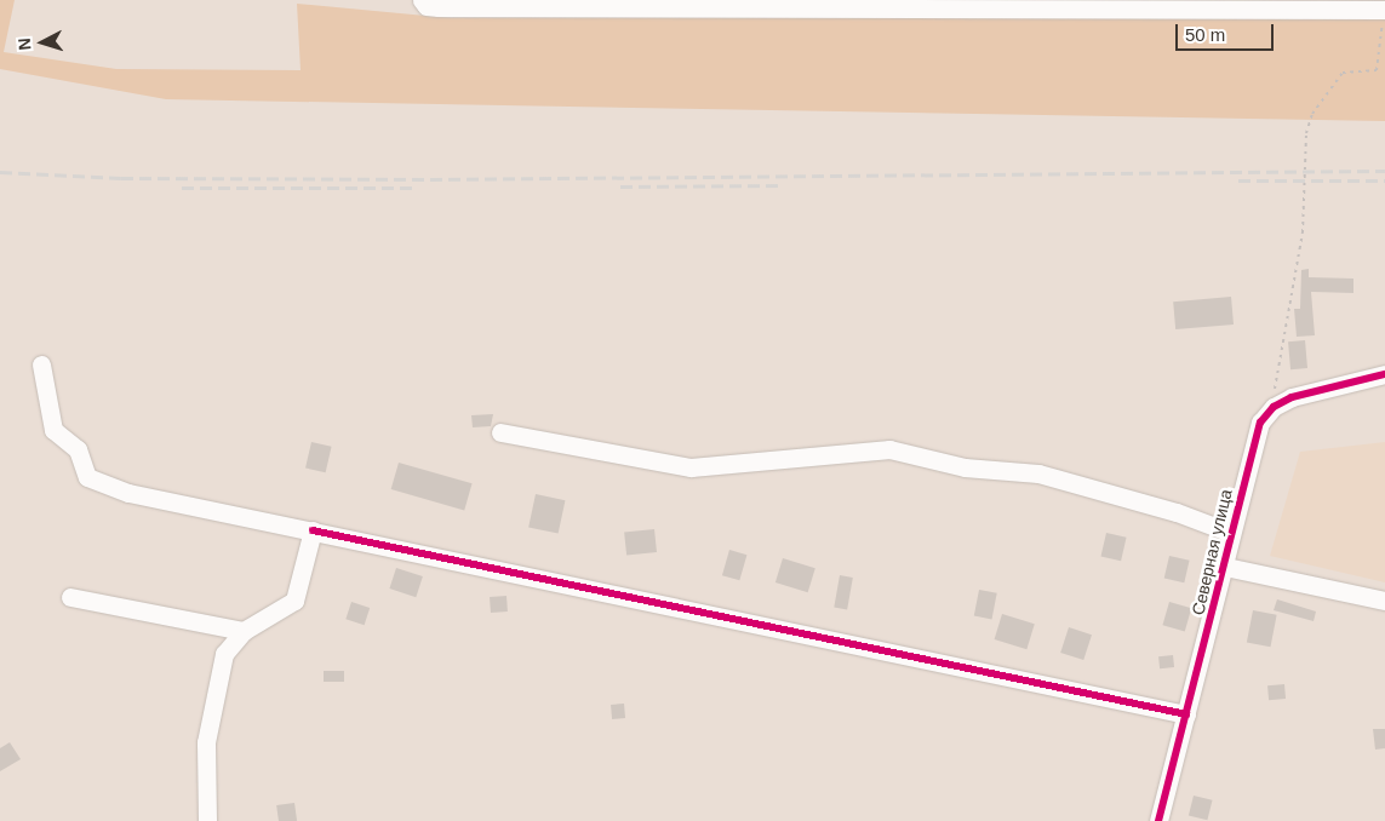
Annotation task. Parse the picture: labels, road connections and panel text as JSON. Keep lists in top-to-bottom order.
{
  "streets": {
    "street": ["Северная улица"]
  },
  "scale_bar": "50 m",
  "north": "left"
}
